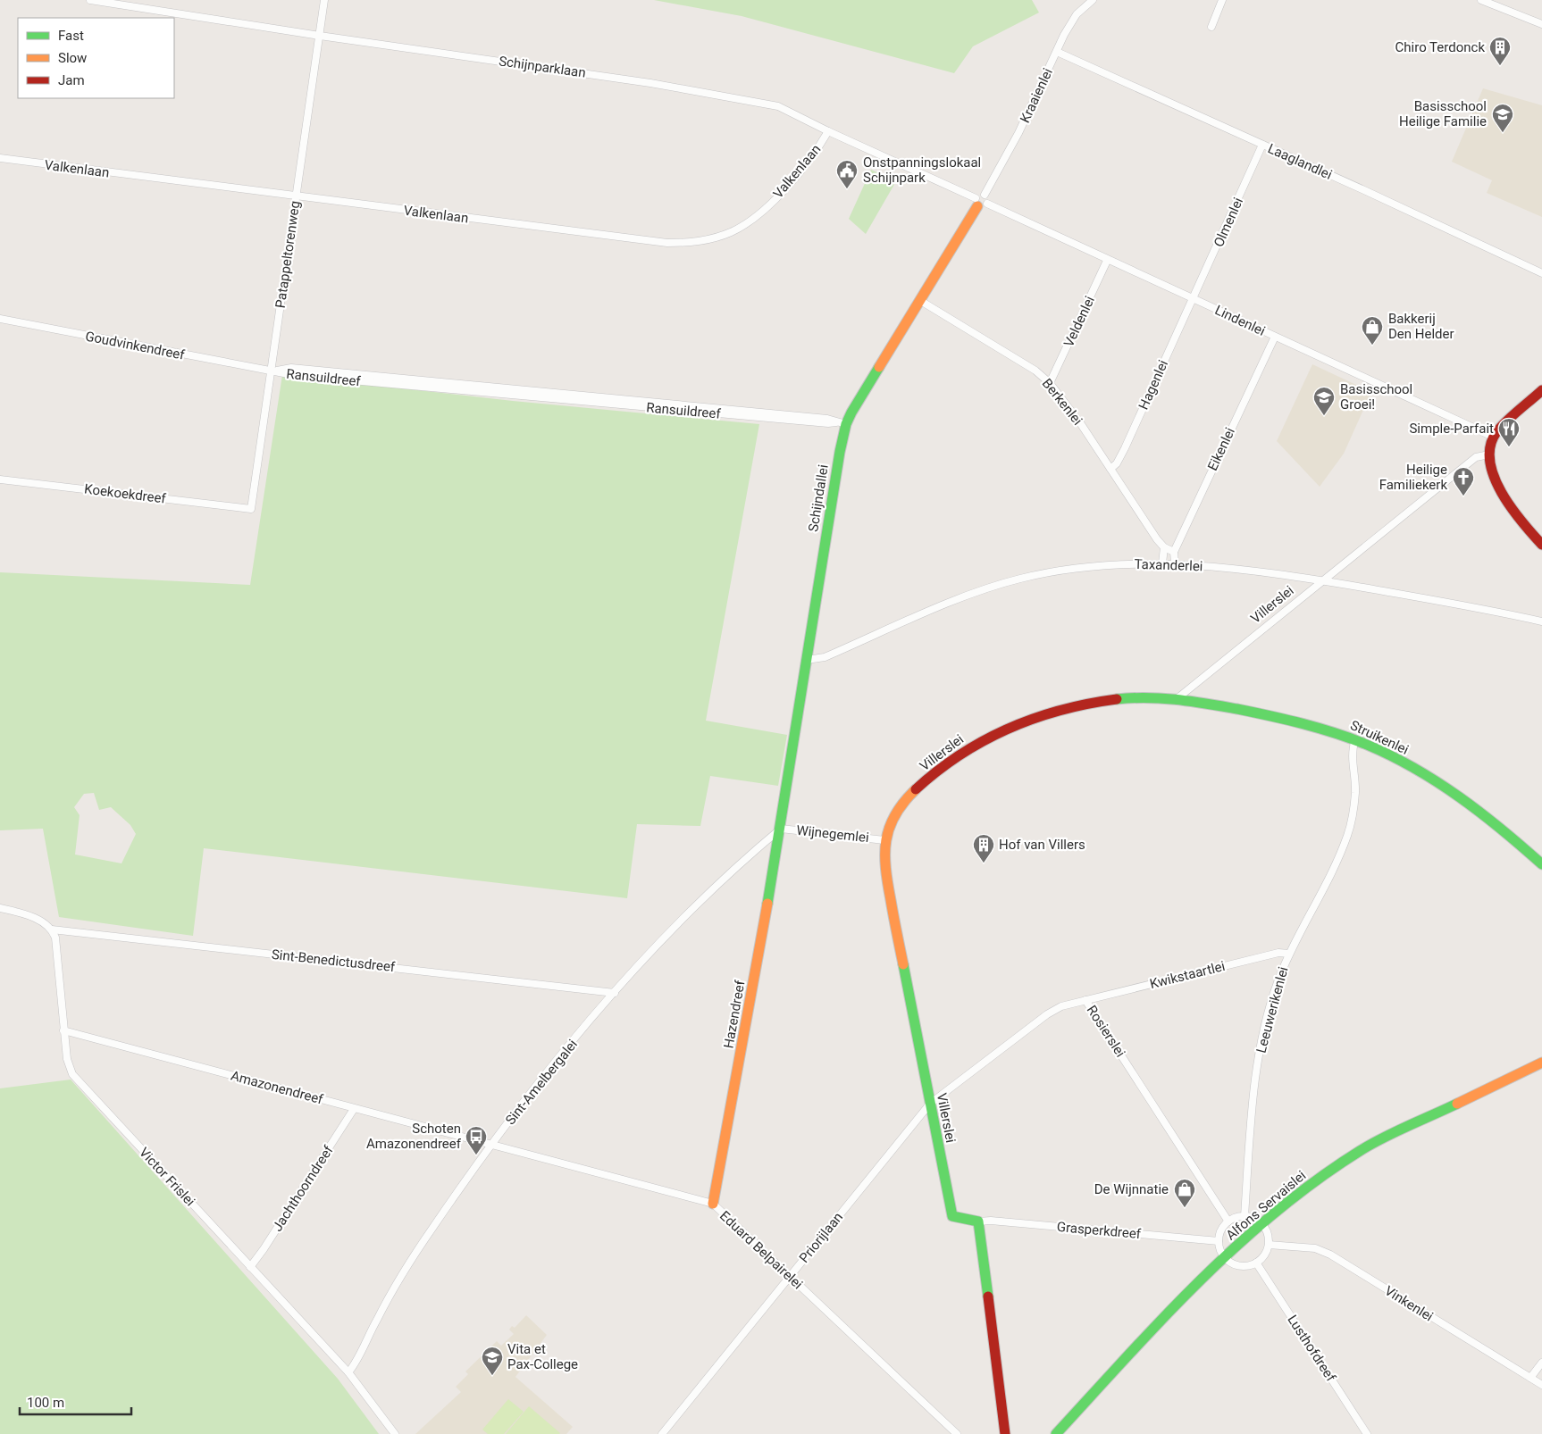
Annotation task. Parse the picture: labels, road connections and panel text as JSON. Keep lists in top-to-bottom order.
{
  "streets": {
    "street": [
      "Schijnparklaan",
      "Kraaienlei",
      "Laaglandlei",
      "Valkenlaan",
      "Olmenlei",
      "Patappeltorenweg",
      "Lindenlei",
      "Veldenlei",
      "Goudvinkendreef",
      "Ransuildreef",
      "Hagenlei",
      "Berkenlei",
      "Eikenlei",
      "Koekoekdreef",
      "Schijndallei",
      "Taxanderlei",
      "Villerslei",
      "Struikenlei",
      "Wijnegemlei",
      "Sint-Benedictusdreef",
      "Kwikstaartlei",
      "Leeuwerikenlei",
      "Hazendreef",
      "Rosierslei",
      "Sint-Amelbergalei",
      "Amazonendreef",
      "Victor Frislei",
      "Jachthoorndreef",
      "Alfons Servaislei",
      "Grasperkdreef",
      "Priorijlaan",
      "Eduard Belpairelei",
      "Vinkenlei",
      "Lusthofdreef"
    ]
  },
  "crossings": [
    ["Schijnparklaan", "Kraaienlei"],
    ["Schijnparklaan", "Valkenlaan"],
    ["Schijnparklaan", "Patappeltorenweg"],
    ["Schijnparklaan", "Lindenlei"],
    ["Schijnparklaan", "Schijndallei"],
    ["Kraaienlei", "Laaglandlei"],
    ["Kraaienlei", "Lindenlei"],
    ["Kraaienlei", "Schijndallei"],
    ["Laaglandlei", "Olmenlei"],
    ["Valkenlaan", "Patappeltorenweg"],
    ["Olmenlei", "Lindenlei"],
    ["Olmenlei", "Hagenlei"],
    ["Patappeltorenweg", "Goudvinkendreef"],
    ["Patappeltorenweg", "Ransuildreef"],
    ["Patappeltorenweg", "Koekoekdreef"],
    ["Lindenlei", "Veldenlei"],
    ["Lindenlei", "Hagenlei"],
    ["Lindenlei", "Eikenlei"],
    ["Lindenlei", "Schijndallei"],
    ["Veldenlei", "Berkenlei"],
    ["Goudvinkendreef", "Ransuildreef"],
    ["Ransuildreef", "Schijndallei"],
    ["Hagenlei", "Berkenlei"],
    ["Berkenlei", "Schijndallei"],
    ["Eikenlei", "Taxanderlei"],
    ["Schijndallei", "Taxanderlei"],
    ["Schijndallei", "Wijnegemlei"],
    ["Schijndallei", "Hazendreef"],
    ["Schijndallei", "Sint-Amelbergalei"],
    ["Taxanderlei", "Villerslei"],
    ["Villerslei", "Struikenlei"],
    ["Villerslei", "Wijnegemlei"],
    ["Villerslei", "Rosierslei"],
    ["Villerslei", "Grasperkdreef"],
    ["Villerslei", "Priorijlaan"],
    ["Struikenlei", "Leeuwerikenlei"],
    ["Wijnegemlei", "Hazendreef"],
    ["Wijnegemlei", "Sint-Amelbergalei"],
    ["Sint-Benedictusdreef", "Sint-Amelbergalei"],
    ["Sint-Benedictusdreef", "Victor Frislei"],
    ["Kwikstaartlei", "Leeuwerikenlei"],
    ["Kwikstaartlei", "Rosierslei"],
    ["Hazendreef", "Sint-Amelbergalei"],
    ["Hazendreef", "Eduard Belpairelei"],
    ["Rosierslei", "Priorijlaan"],
    ["Sint-Amelbergalei", "Amazonendreef"],
    ["Sint-Amelbergalei", "Victor Frislei"],
    ["Sint-Amelbergalei", "Eduard Belpairelei"],
    ["Amazonendreef", "Victor Frislei"],
    ["Amazonendreef", "Jachthoorndreef"],
    ["Amazonendreef", "Eduard Belpairelei"],
    ["Victor Frislei", "Jachthoorndreef"],
    ["Priorijlaan", "Eduard Belpairelei"]
  ],
  "places": {
    "building": ["Chiro Terdonck", "Hof van Villers"],
    "school or university": ["Basisschool Heilige Familie", "Basisschool Groei!", "Vita et Pax-College"],
    "public building": ["Onstpanningslokaal Schijnpark"],
    "shop": ["Bakkerij Den Helder", "De Wijnnatie"],
    "restaurant": ["Simple-Parfait"],
    "church": ["Heilige Familiekerk"],
    "bus stop": ["Schoten Amazonendreef"]
  },
  "legend": ["Fast", "Slow", "Jam"],
  "scale_bar": "100 m"
}
